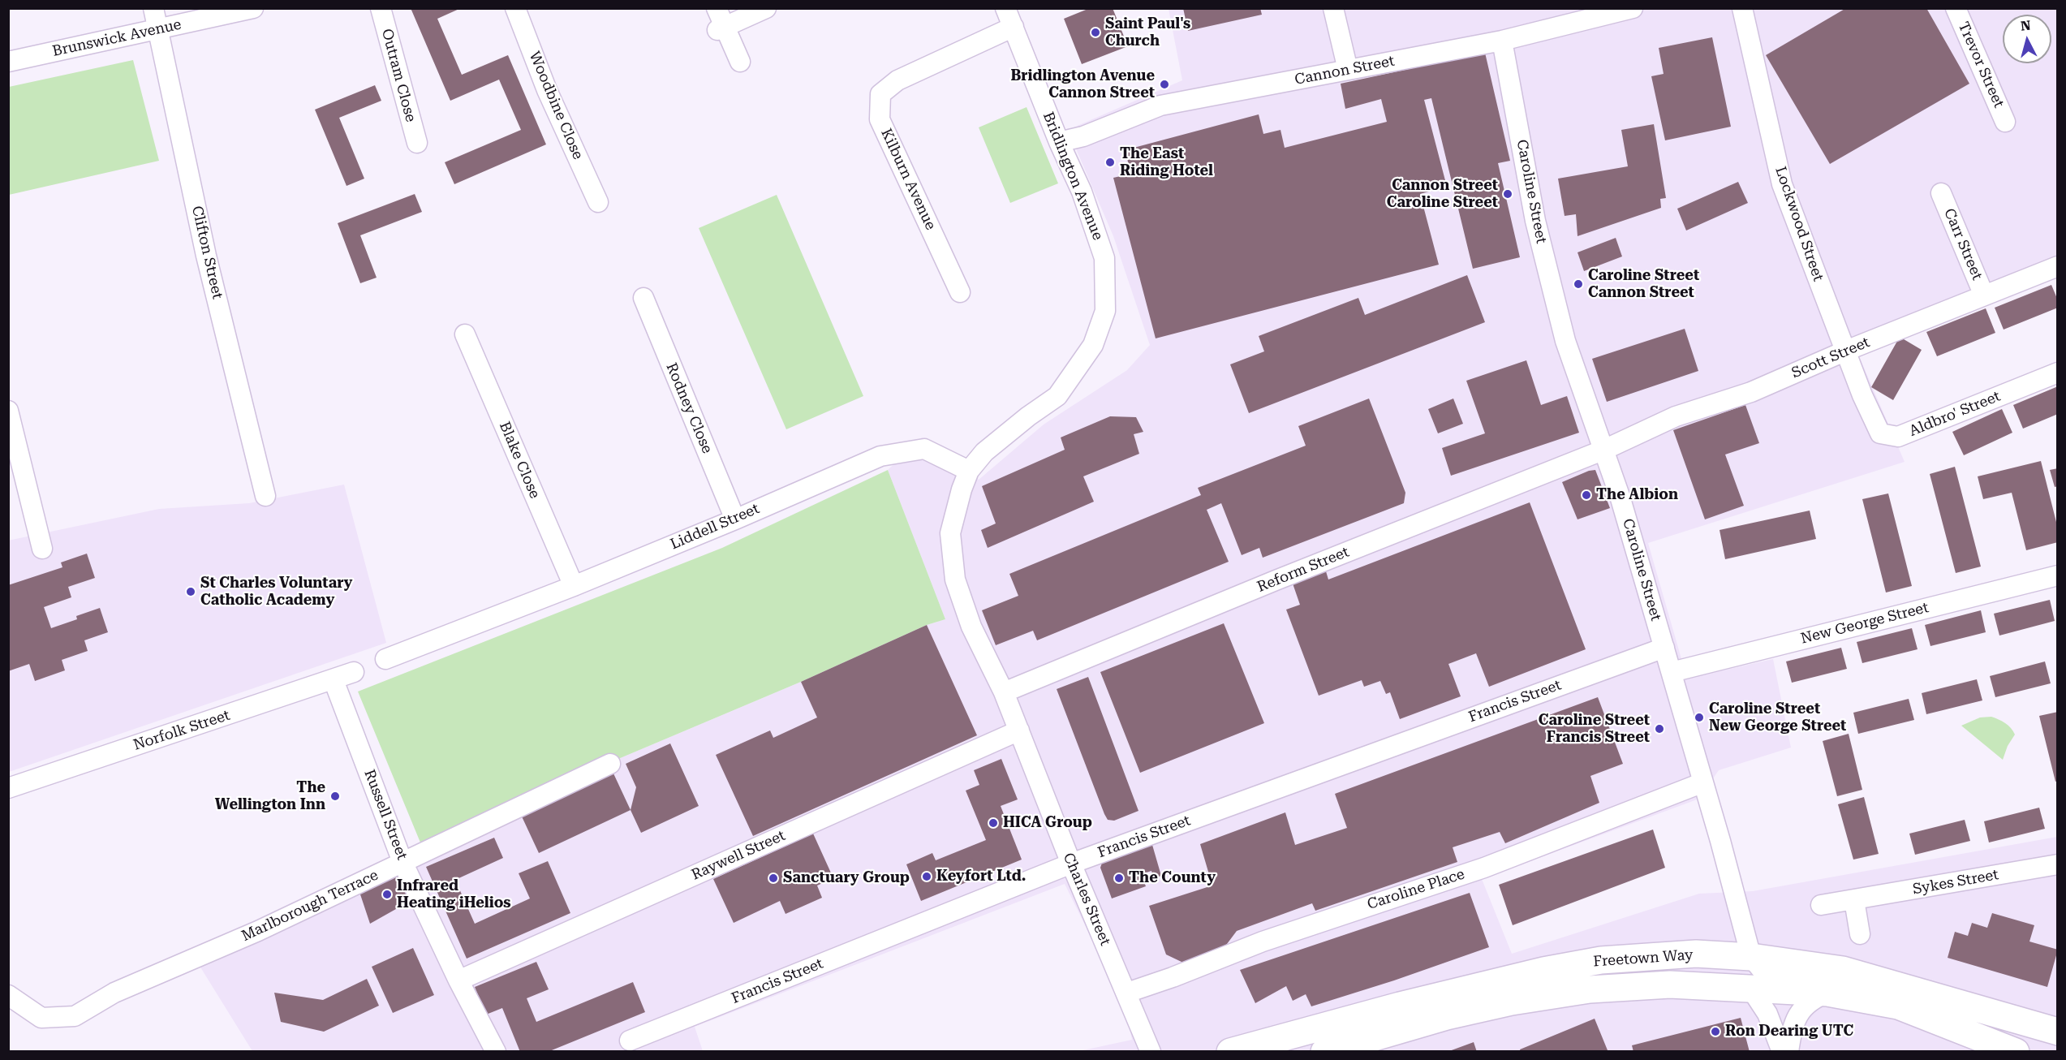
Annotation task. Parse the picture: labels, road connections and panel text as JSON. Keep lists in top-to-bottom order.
{
  "streets": {
    "highway": ["Freetown Way"],
    "street": [
      "Brunswick Avenue",
      "Trevor Street",
      "Cannon Street",
      "Outram Close",
      "Woodbine Close",
      "Bridlington Avenue",
      "Kilburn Avenue",
      "Caroline Street",
      "Lockwood Street",
      "Carr Street",
      "Clifton Street",
      "Scott Street",
      "Rodney Close",
      "Aldbro' Street",
      "Blake Close",
      "Liddell Street",
      "Reform Street",
      "New George Street",
      "Francis Street",
      "Norfolk Street",
      "Russell Street",
      "Raywell Street",
      "Sykes Street",
      "Caroline Place",
      "Charles Street",
      "Marlborough Terrace"
    ]
  },
  "crossings": [
    ["Brunswick Avenue", "Clifton Street"],
    ["Cannon Street", "Bridlington Avenue"],
    ["Cannon Street", "Caroline Street"],
    ["Bridlington Avenue", "Kilburn Avenue"],
    ["Bridlington Avenue", "Liddell Street"],
    ["Bridlington Avenue", "Reform Street"],
    ["Bridlington Avenue", "Charles Street"],
    ["Caroline Street", "Scott Street"],
    ["Caroline Street", "Reform Street"],
    ["Caroline Street", "New George Street"],
    ["Caroline Street", "Francis Street"],
    ["Caroline Street", "Caroline Place"],
    ["Caroline Street", "Freetown Way"],
    ["Lockwood Street", "Scott Street"],
    ["Lockwood Street", "Aldbro' Street"],
    ["Carr Street", "Scott Street"],
    ["Scott Street", "Aldbro' Street"],
    ["Scott Street", "Reform Street"],
    ["Rodney Close", "Liddell Street"],
    ["Blake Close", "Liddell Street"],
    ["Reform Street", "Charles Street"],
    ["Francis Street", "Charles Street"],
    ["Norfolk Street", "Russell Street"],
    ["Russell Street", "Raywell Street"],
    ["Russell Street", "Marlborough Terrace"],
    ["Raywell Street", "Charles Street"],
    ["Caroline Place", "Charles Street"]
  ],
  "places": [
    "Saint Paul's Church",
    "Bridlington Avenue Cannon Street",
    "The East Riding Hotel",
    "Cannon Street Caroline Street",
    "Caroline Street Cannon Street",
    "The Albion",
    "St Charles Voluntary Catholic Academy",
    "Caroline Street New George Street",
    "Caroline Street Francis Street",
    "The Wellington Inn",
    "HICA Group",
    "Keyfort Ltd.",
    "Sanctuary Group",
    "The County",
    "Infrared Heating iHelios",
    "Ron Dearing UTC"
  ],
  "north": "top"
}
